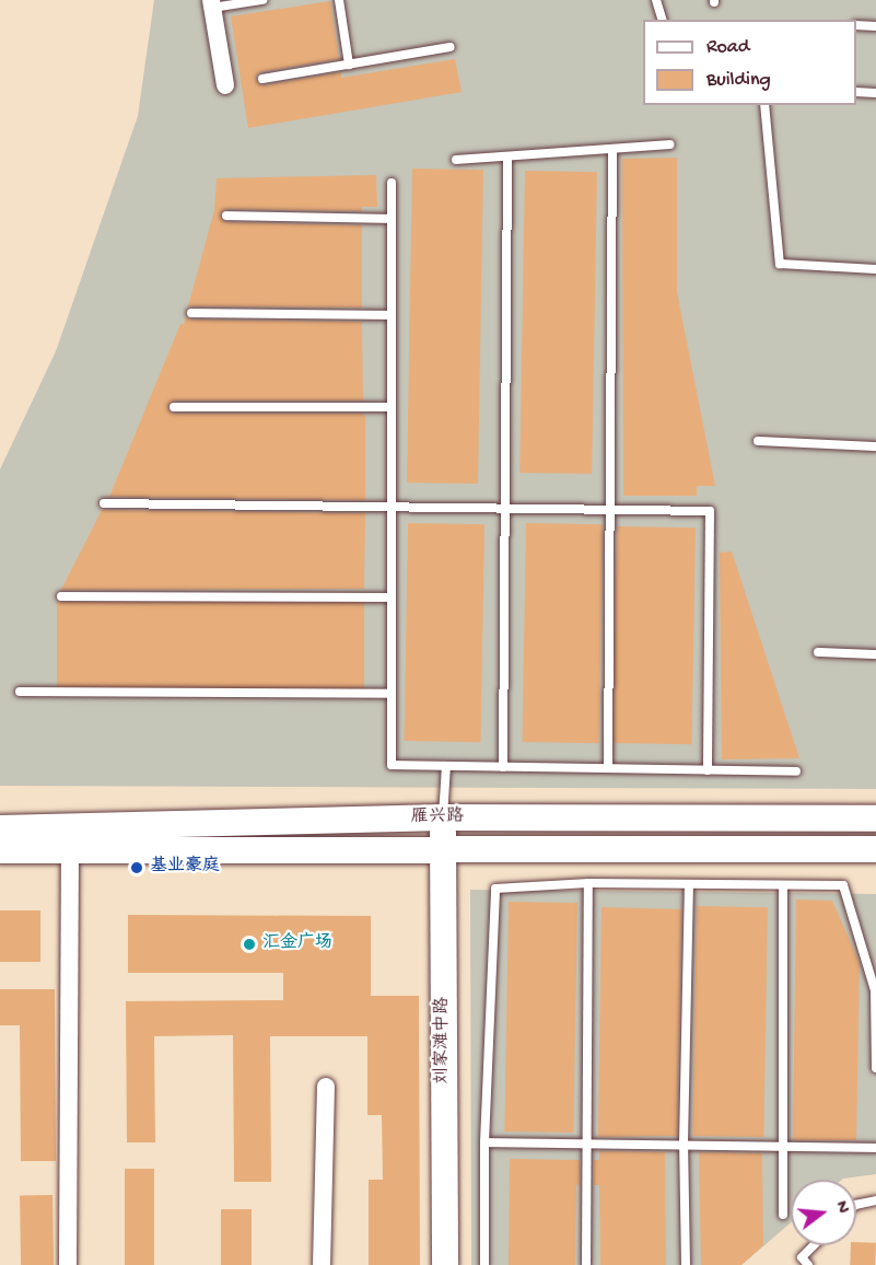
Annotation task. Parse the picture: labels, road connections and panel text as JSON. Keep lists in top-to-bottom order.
{
  "streets": {
    "main road": ["雁兴路", "刘家滩中路"]
  },
  "crossings": [
    ["雁兴路", "刘家滩中路"]
  ],
  "places": ["基业豪庭", "汇金广场"],
  "legend": ["Road", "Building"],
  "north": "right"
}
